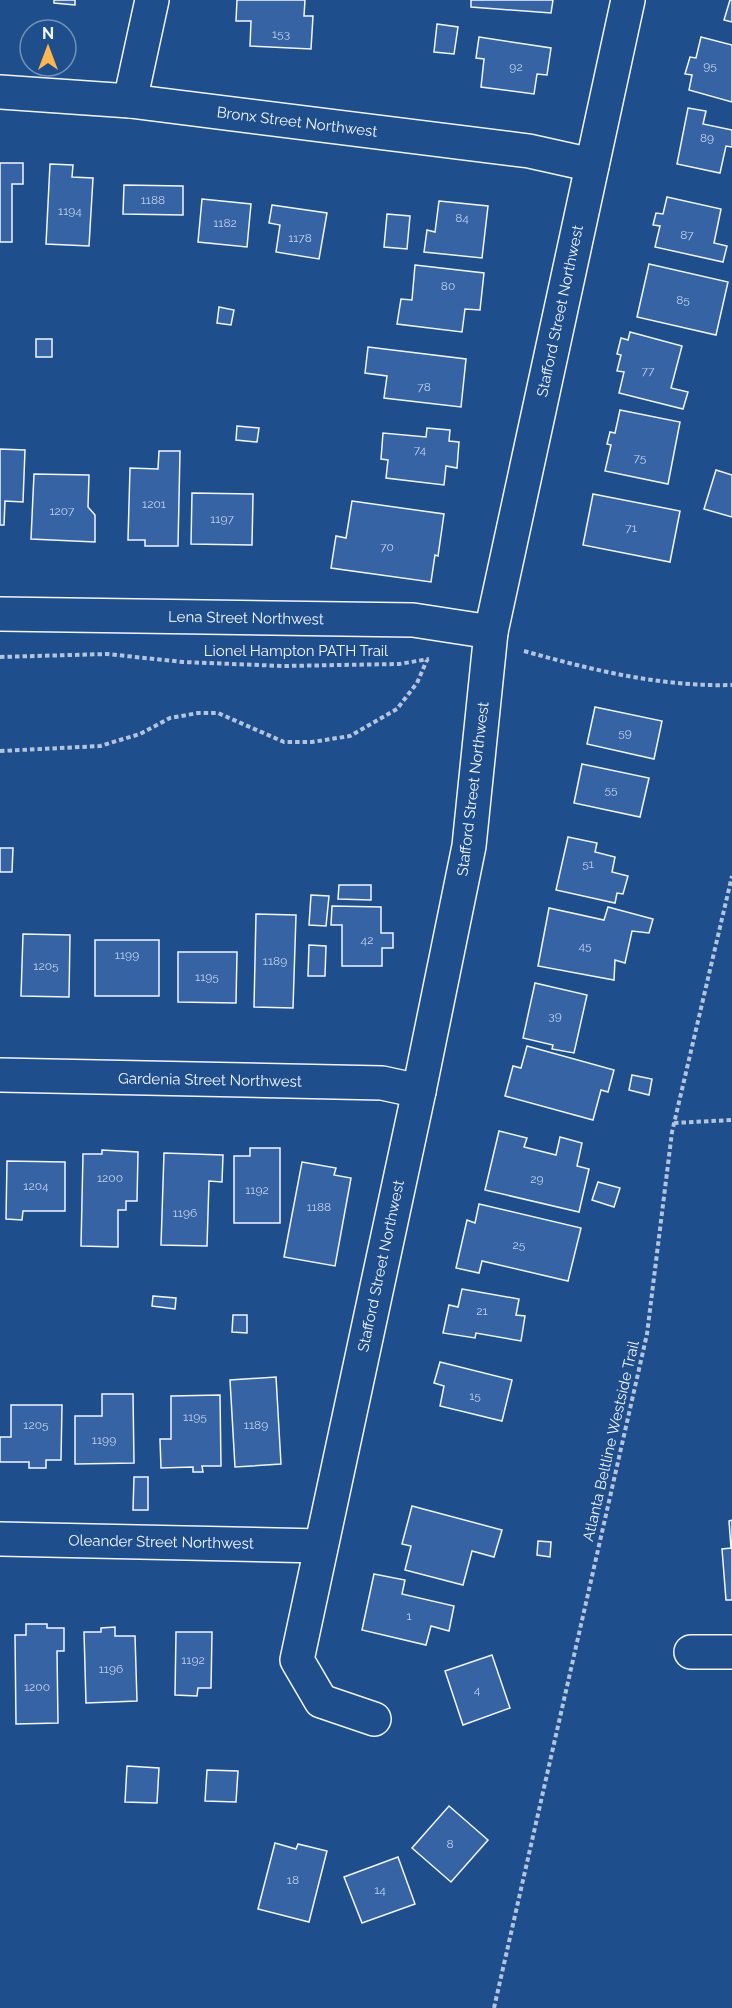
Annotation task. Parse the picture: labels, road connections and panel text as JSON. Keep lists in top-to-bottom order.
{
  "streets": {
    "street": [
      "Bronx Street Northwest",
      "Stafford Street Northwest",
      "Lena Street Northwest",
      "Gardenia Street Northwest",
      "Oleander Street Northwest"
    ],
    "path": ["Lionel Hampton PATH Trail", "Atlanta Beltline Westside Trail"]
  },
  "crossings": [
    ["Bronx Street Northwest", "Stafford Street Northwest"],
    ["Stafford Street Northwest", "Lena Street Northwest"],
    ["Stafford Street Northwest", "Gardenia Street Northwest"],
    ["Stafford Street Northwest", "Oleander Street Northwest"]
  ],
  "house_numbers": [
    "153",
    "95",
    "92",
    "89",
    "1188",
    "1194",
    "84",
    "1182",
    "87",
    "1178",
    "80",
    "85",
    "77",
    "78",
    "74",
    "75",
    "1201",
    "1207",
    "1197",
    "71",
    "70",
    "59",
    "55",
    "51",
    "42",
    "45",
    "1199",
    "1189",
    "1205",
    "1195",
    "39",
    "1200",
    "29",
    "1204",
    "1192",
    "1188",
    "1196",
    "25",
    "21",
    "15",
    "1195",
    "1205",
    "1189",
    "1199",
    "1",
    "1192",
    "1196",
    "1200",
    "4",
    "8",
    "18",
    "14"
  ],
  "north": "top"
}
